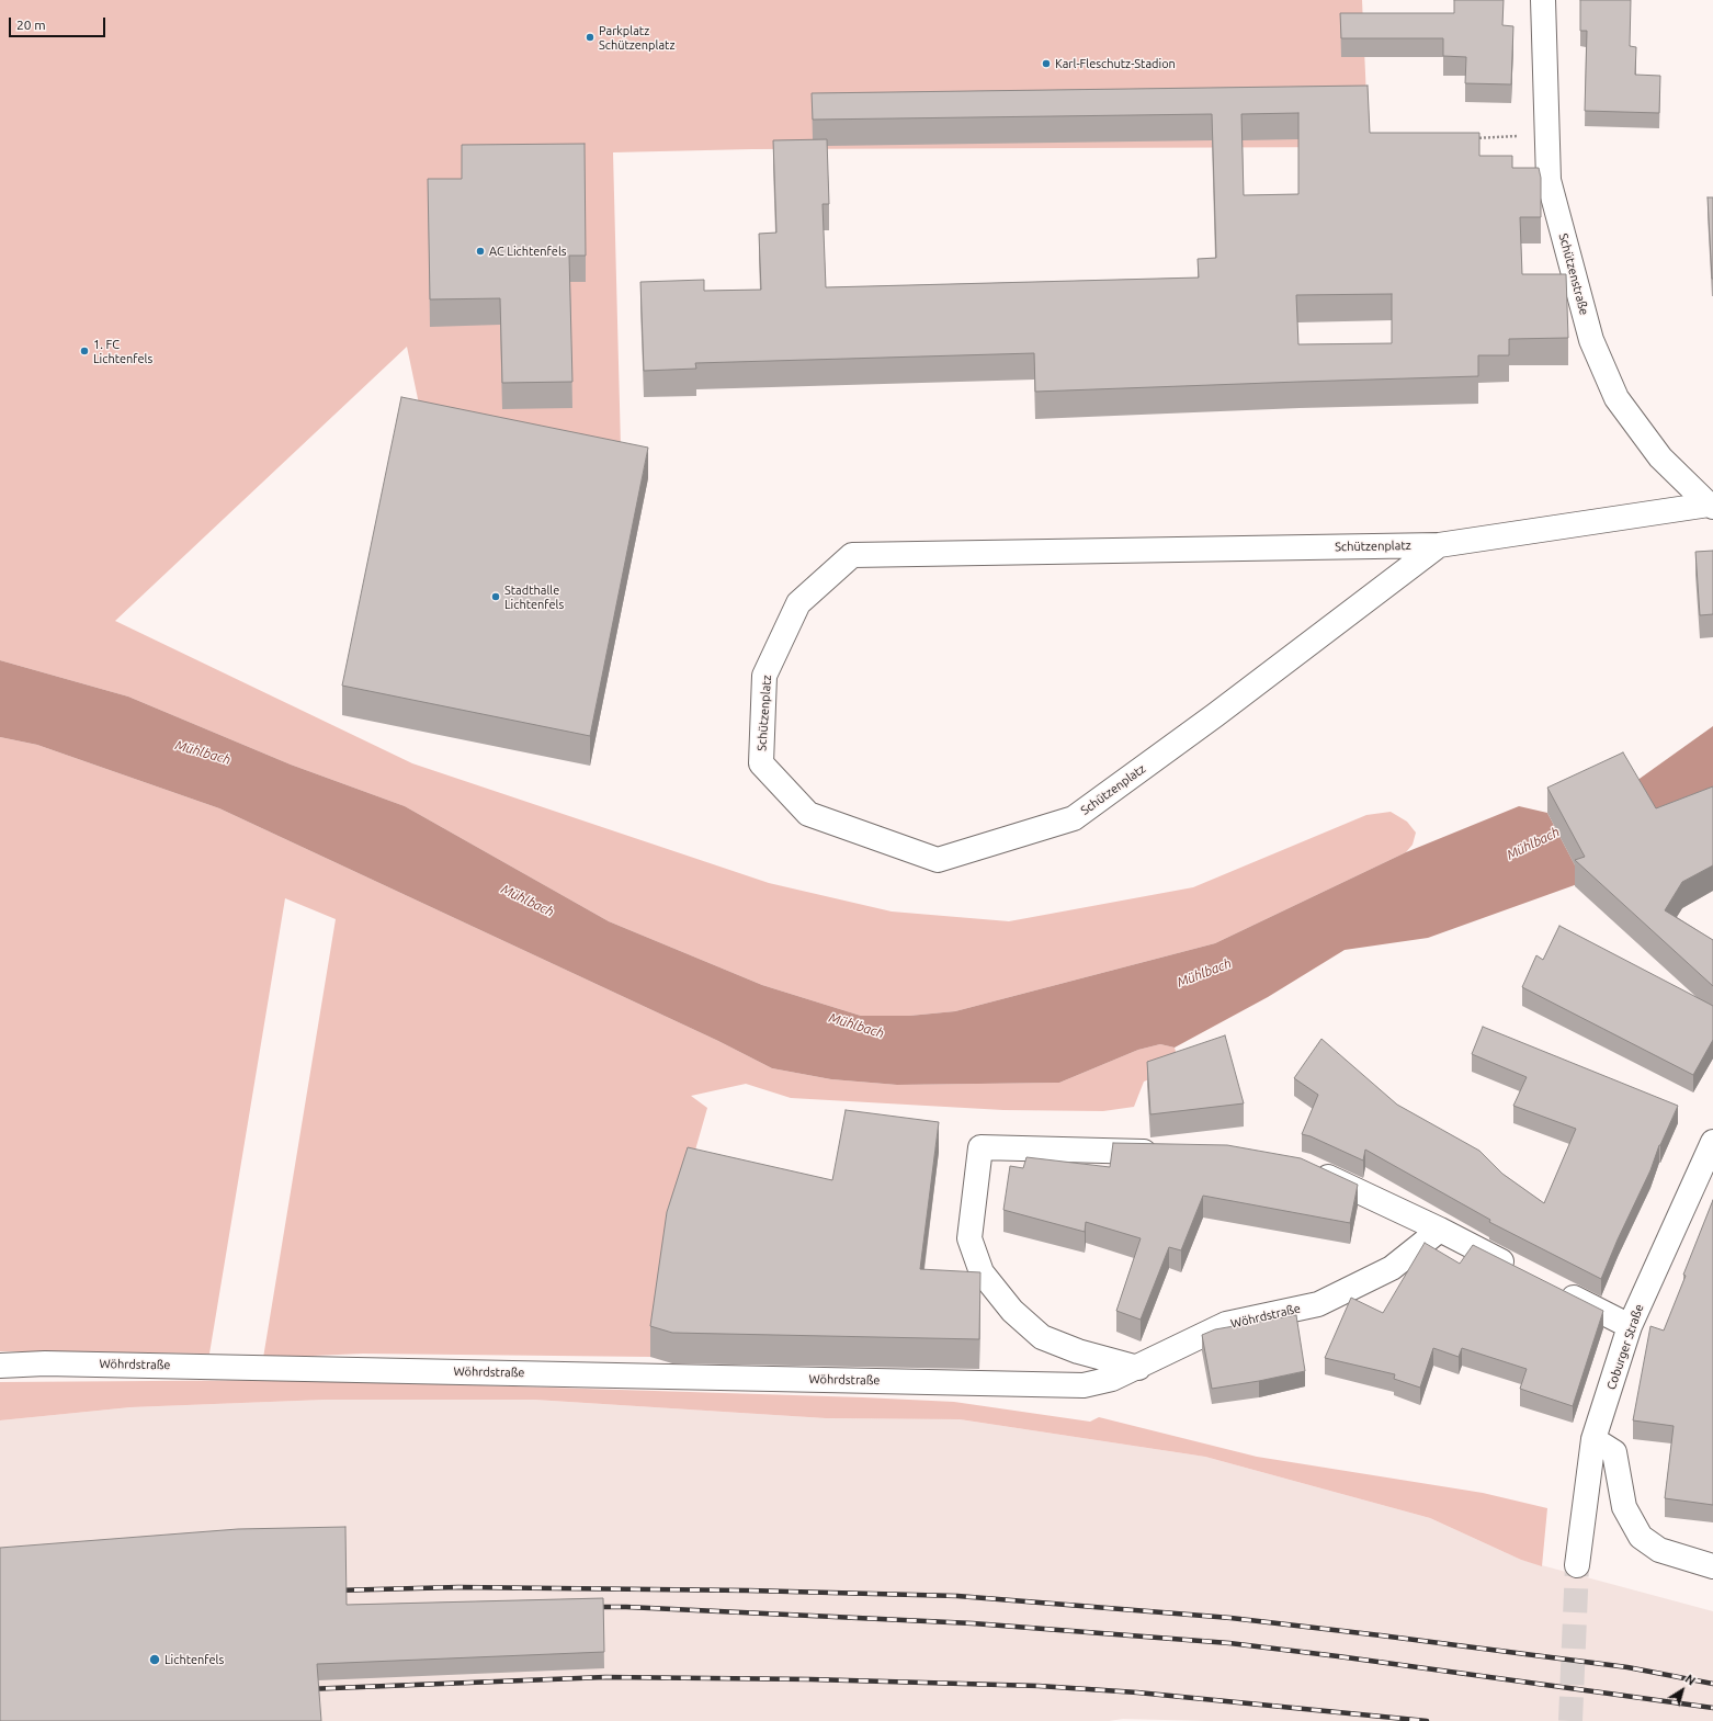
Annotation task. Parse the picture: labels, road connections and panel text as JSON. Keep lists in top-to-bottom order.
{
  "streets": {
    "street": [
      "Schützenstraße",
      "Schützenplatz",
      "Wöhrdstraße",
      "Coburger Straße"
    ]
  },
  "crossings": [
    ["Schützenstraße", "Schützenplatz"]
  ],
  "water": ["Mühlbach"],
  "places": [
    "Parkplatz Schützenplatz",
    "Karl-Fleschutz-Stadion",
    "AC Lichtenfels",
    "1. FC Lichtenfels",
    "Stadthalle Lichtenfels",
    "Lichtenfels"
  ],
  "scale_bar": "20 m",
  "north": "top right"
}
